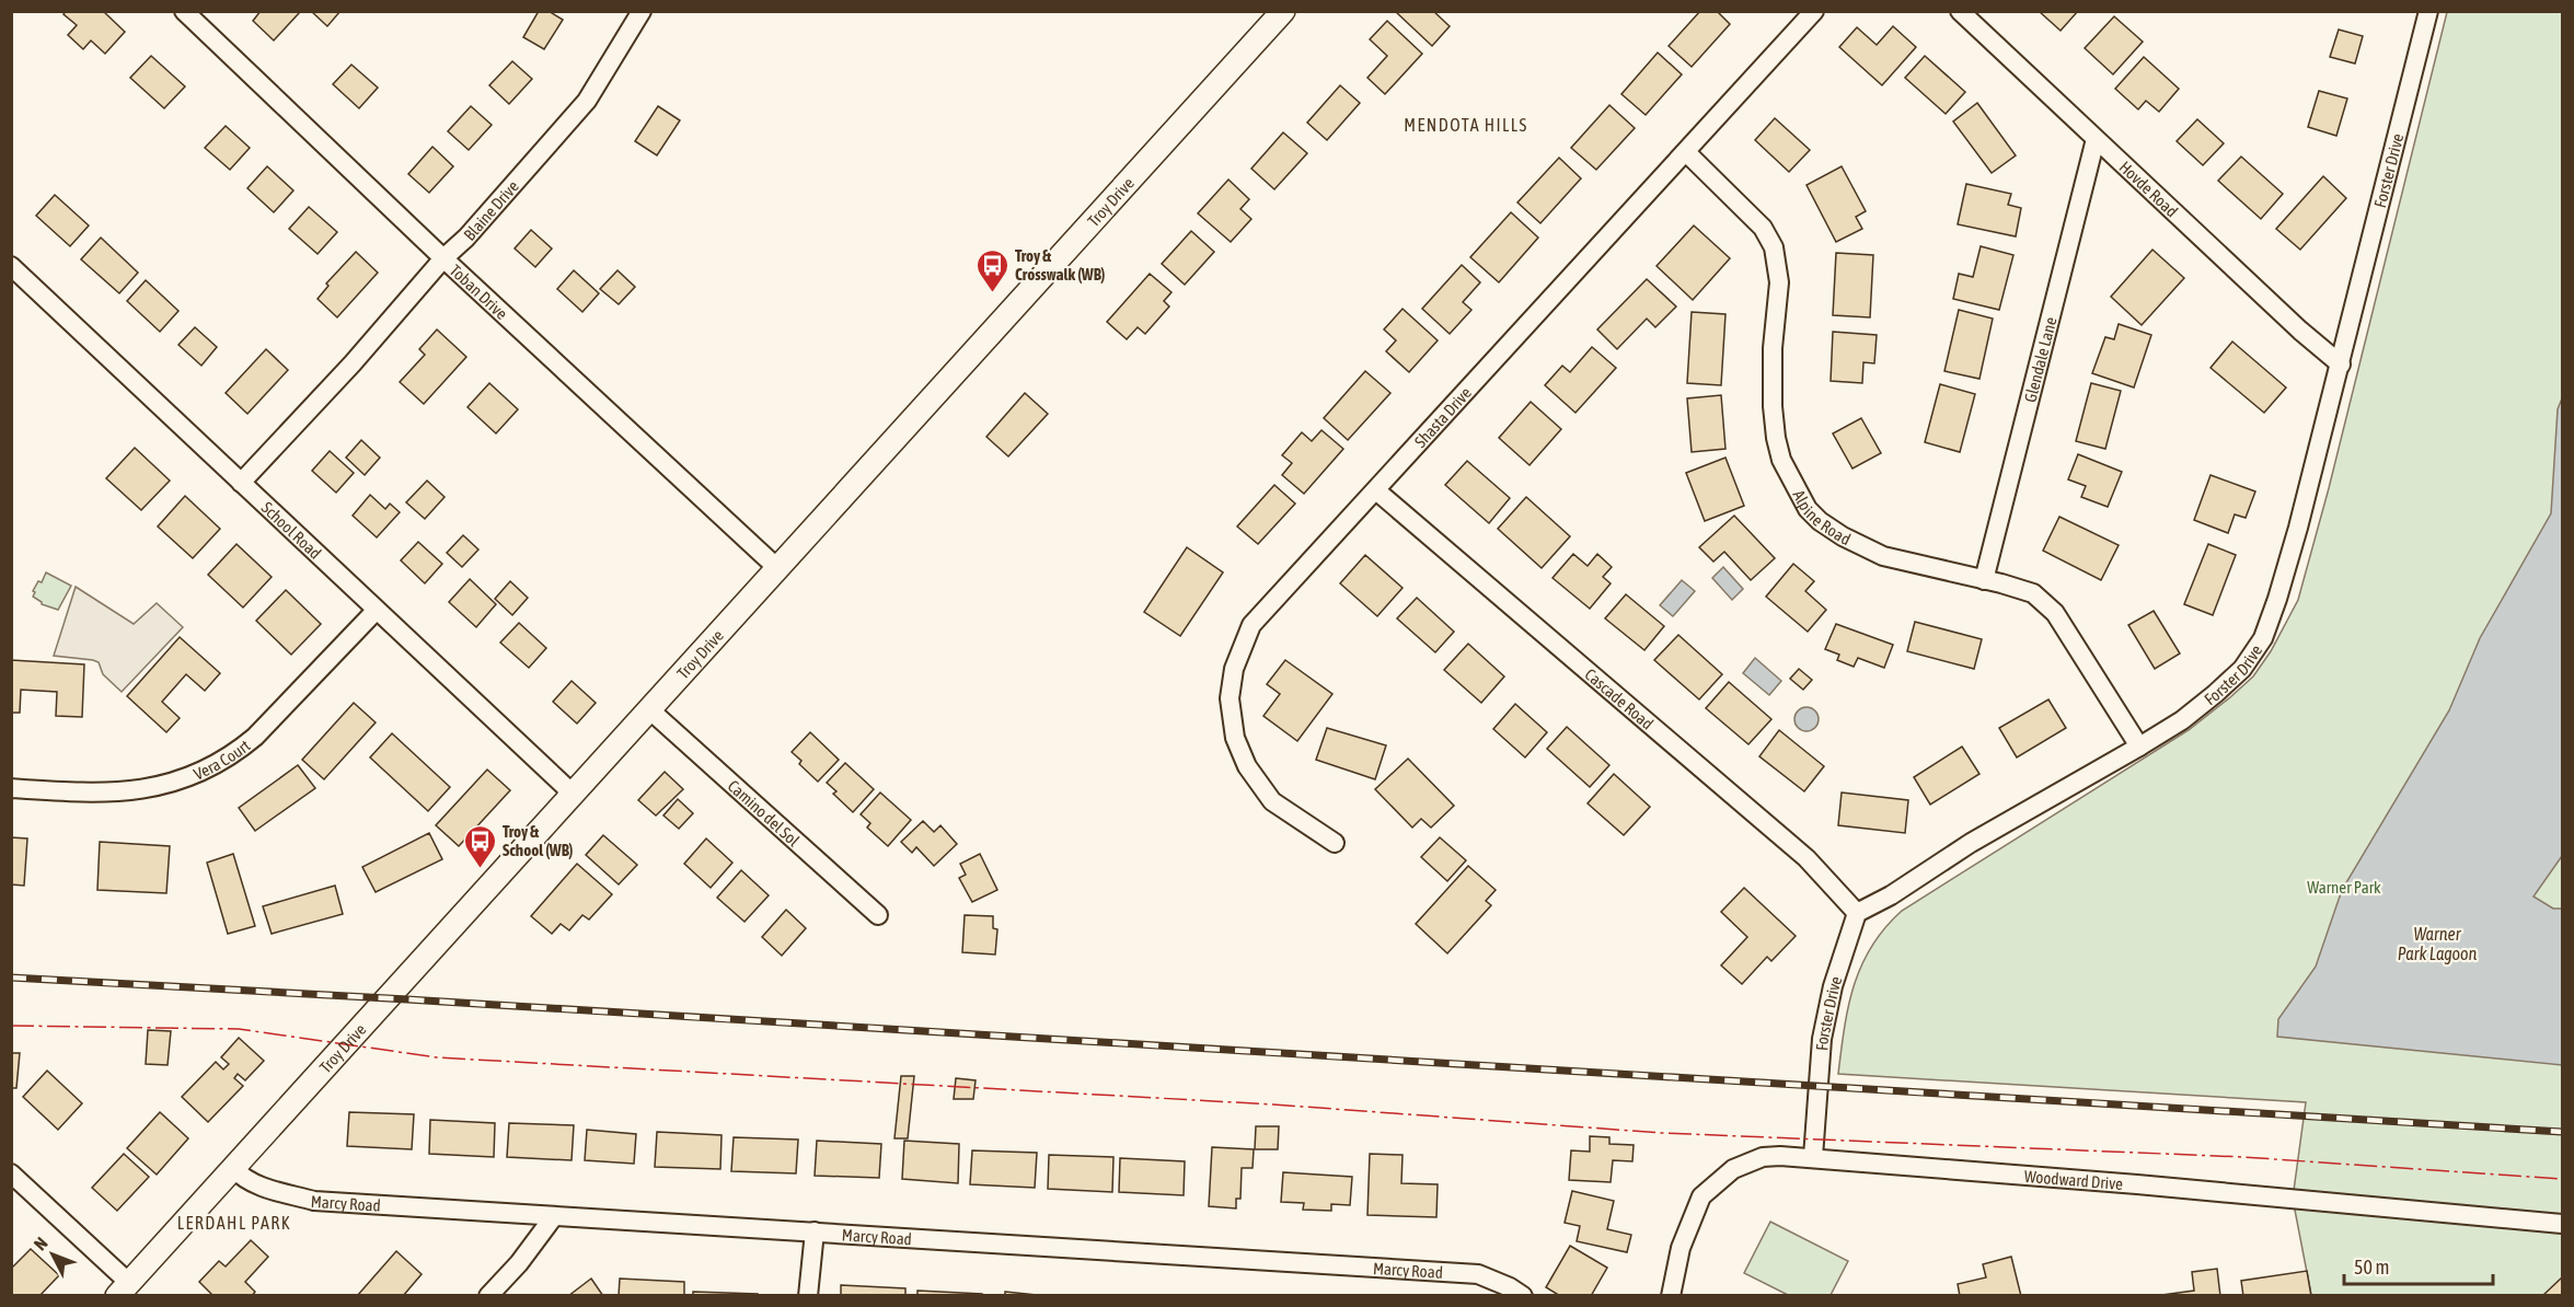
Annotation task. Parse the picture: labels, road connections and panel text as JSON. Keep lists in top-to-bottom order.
{
  "streets": {
    "street": [
      "Forster Drive",
      "Hovde Road",
      "Troy Drive",
      "Blaine Drive",
      "Toban Drive",
      "Glendale Lane",
      "Shasta Drive",
      "Alpine Road",
      "School Road",
      "Cascade Road",
      "Vera Court",
      "Camino del Sol",
      "Woodward Drive",
      "Marcy Road"
    ]
  },
  "crossings": [
    ["Forster Drive", "Hovde Road"],
    ["Forster Drive", "Alpine Road"],
    ["Forster Drive", "Cascade Road"],
    ["Forster Drive", "Woodward Drive"],
    ["Hovde Road", "Glendale Lane"],
    ["Troy Drive", "Toban Drive"],
    ["Troy Drive", "School Road"],
    ["Troy Drive", "Camino del Sol"],
    ["Troy Drive", "Marcy Road"],
    ["Blaine Drive", "Toban Drive"],
    ["Blaine Drive", "School Road"],
    ["Glendale Lane", "Alpine Road"],
    ["Shasta Drive", "Alpine Road"],
    ["Shasta Drive", "Cascade Road"],
    ["School Road", "Vera Court"]
  ],
  "districts": ["MENDOTA HILLS", "LERDAHL PARK"],
  "water": ["Warner Park Lagoon"],
  "parks": ["Warner Park"],
  "places": {
    "bus stop": ["Troy & Crosswalk (WB)", "Troy & School (WB)"]
  },
  "scale_bar": "50 m",
  "north": "top left"
}
